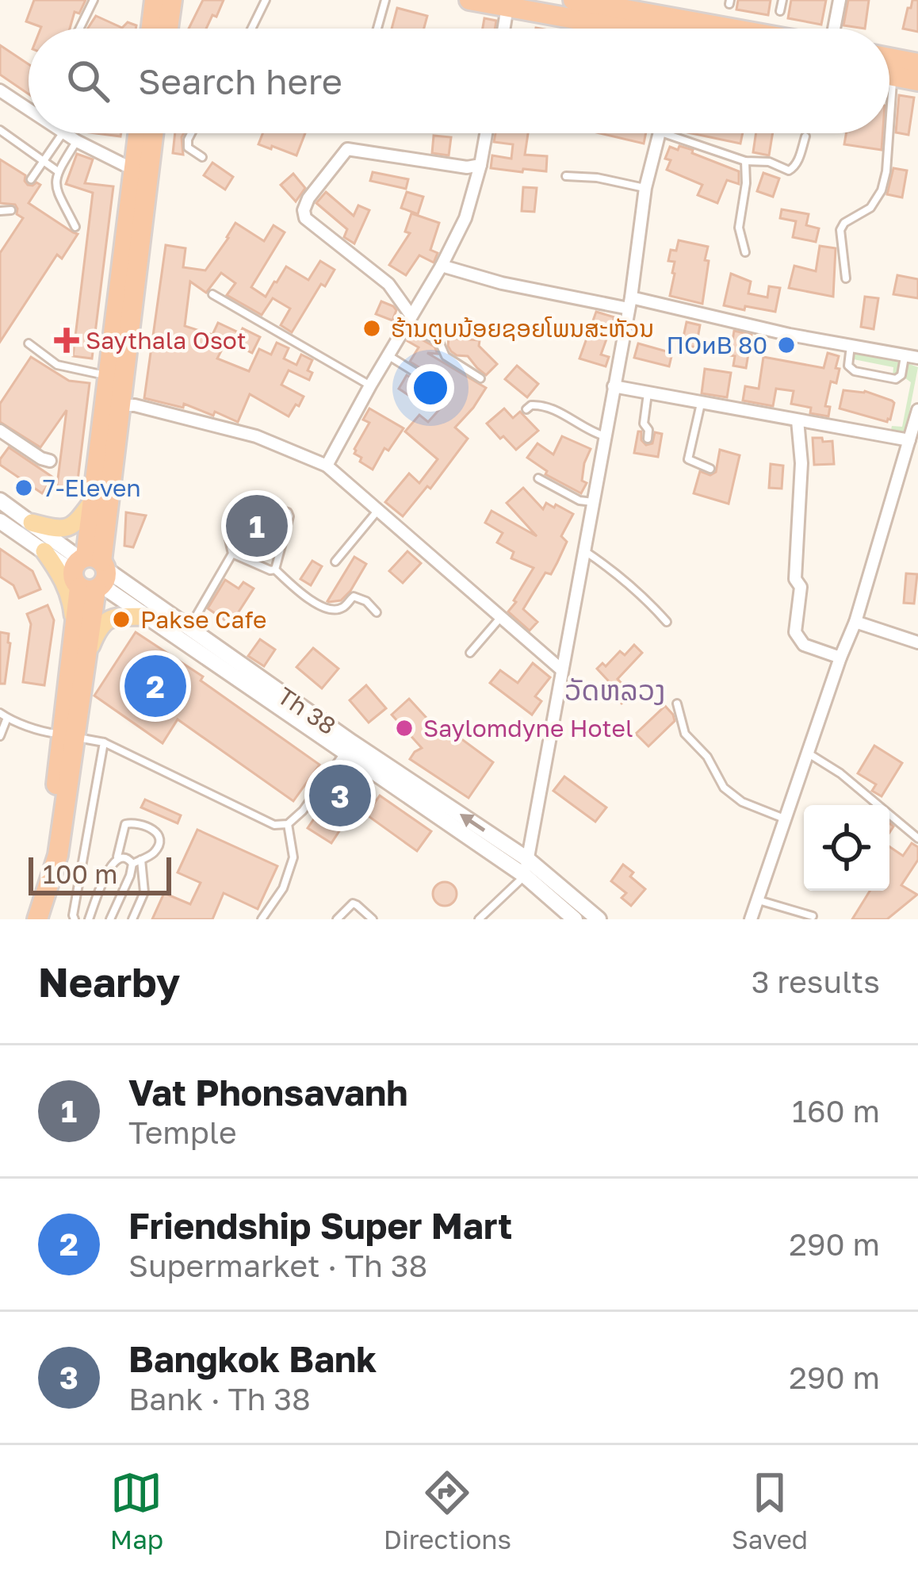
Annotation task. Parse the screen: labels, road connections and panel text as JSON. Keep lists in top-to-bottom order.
{
  "streets": {
    "street": ["Th 38"]
  },
  "districts": ["ວັດຫລວງ"],
  "places": {
    "other": [
      "ຮ້ານຕູບນ້ອຍຊອຍໂພນສະຫັວນ",
      "ПОиВ 80",
      "7-Eleven",
      "Pakse Cafe",
      "Saylomdyne Hotel"
    ],
    "health": ["Saythala Osot"]
  },
  "scale_bar": "100 m",
  "page": {
    "search": "Search here",
    "pins": ["1", "2", "3"],
    "scale": "100 m",
    "heading": ["Nearby", "3 results"],
    "list": [
      {
        "mark": "1",
        "name": "Vat Phonsavanh",
        "note": "Temple",
        "value": "160 m"
      },
      {
        "mark": "2",
        "name": "Friendship Super Mart",
        "note": "Supermarket · Th 38",
        "value": "290 m"
      },
      {
        "mark": "3",
        "name": "Bangkok Bank",
        "note": "Bank · Th 38",
        "value": "290 m"
      }
    ],
    "nav": ["Map", "Directions", "Saved"]
  }
}
